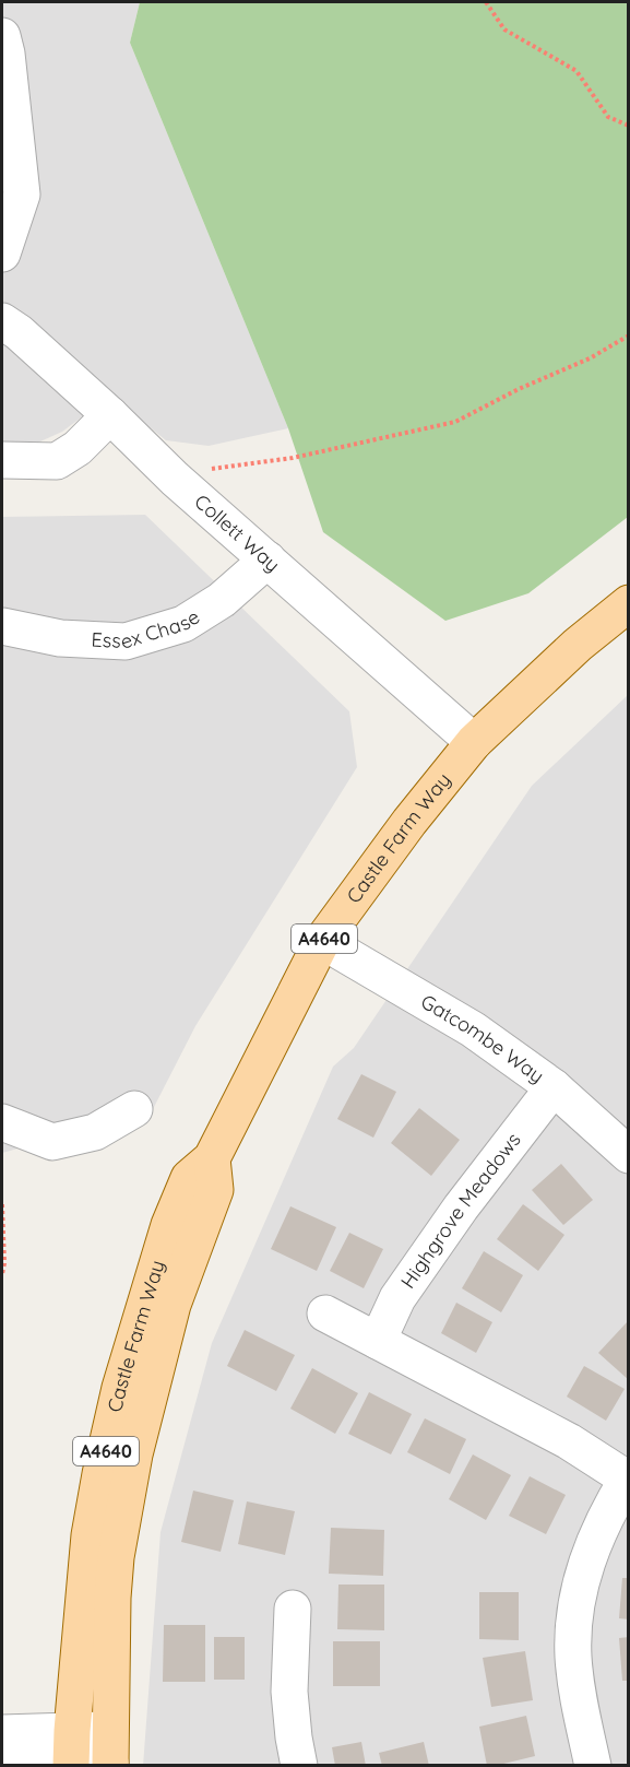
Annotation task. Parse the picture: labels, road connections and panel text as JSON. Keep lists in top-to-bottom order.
{
  "streets": {
    "main road": ["Castle Farm Way", "A4640"],
    "street": [
      "Collett Way",
      "Essex Chase",
      "Gatcombe Way",
      "Highgrove Meadows"
    ]
  },
  "crossings": [
    ["Collett Way", "Essex Chase"],
    ["Collett Way", "Castle Farm Way"],
    ["Castle Farm Way", "Gatcombe Way"],
    ["Gatcombe Way", "Highgrove Meadows"]
  ]
}
